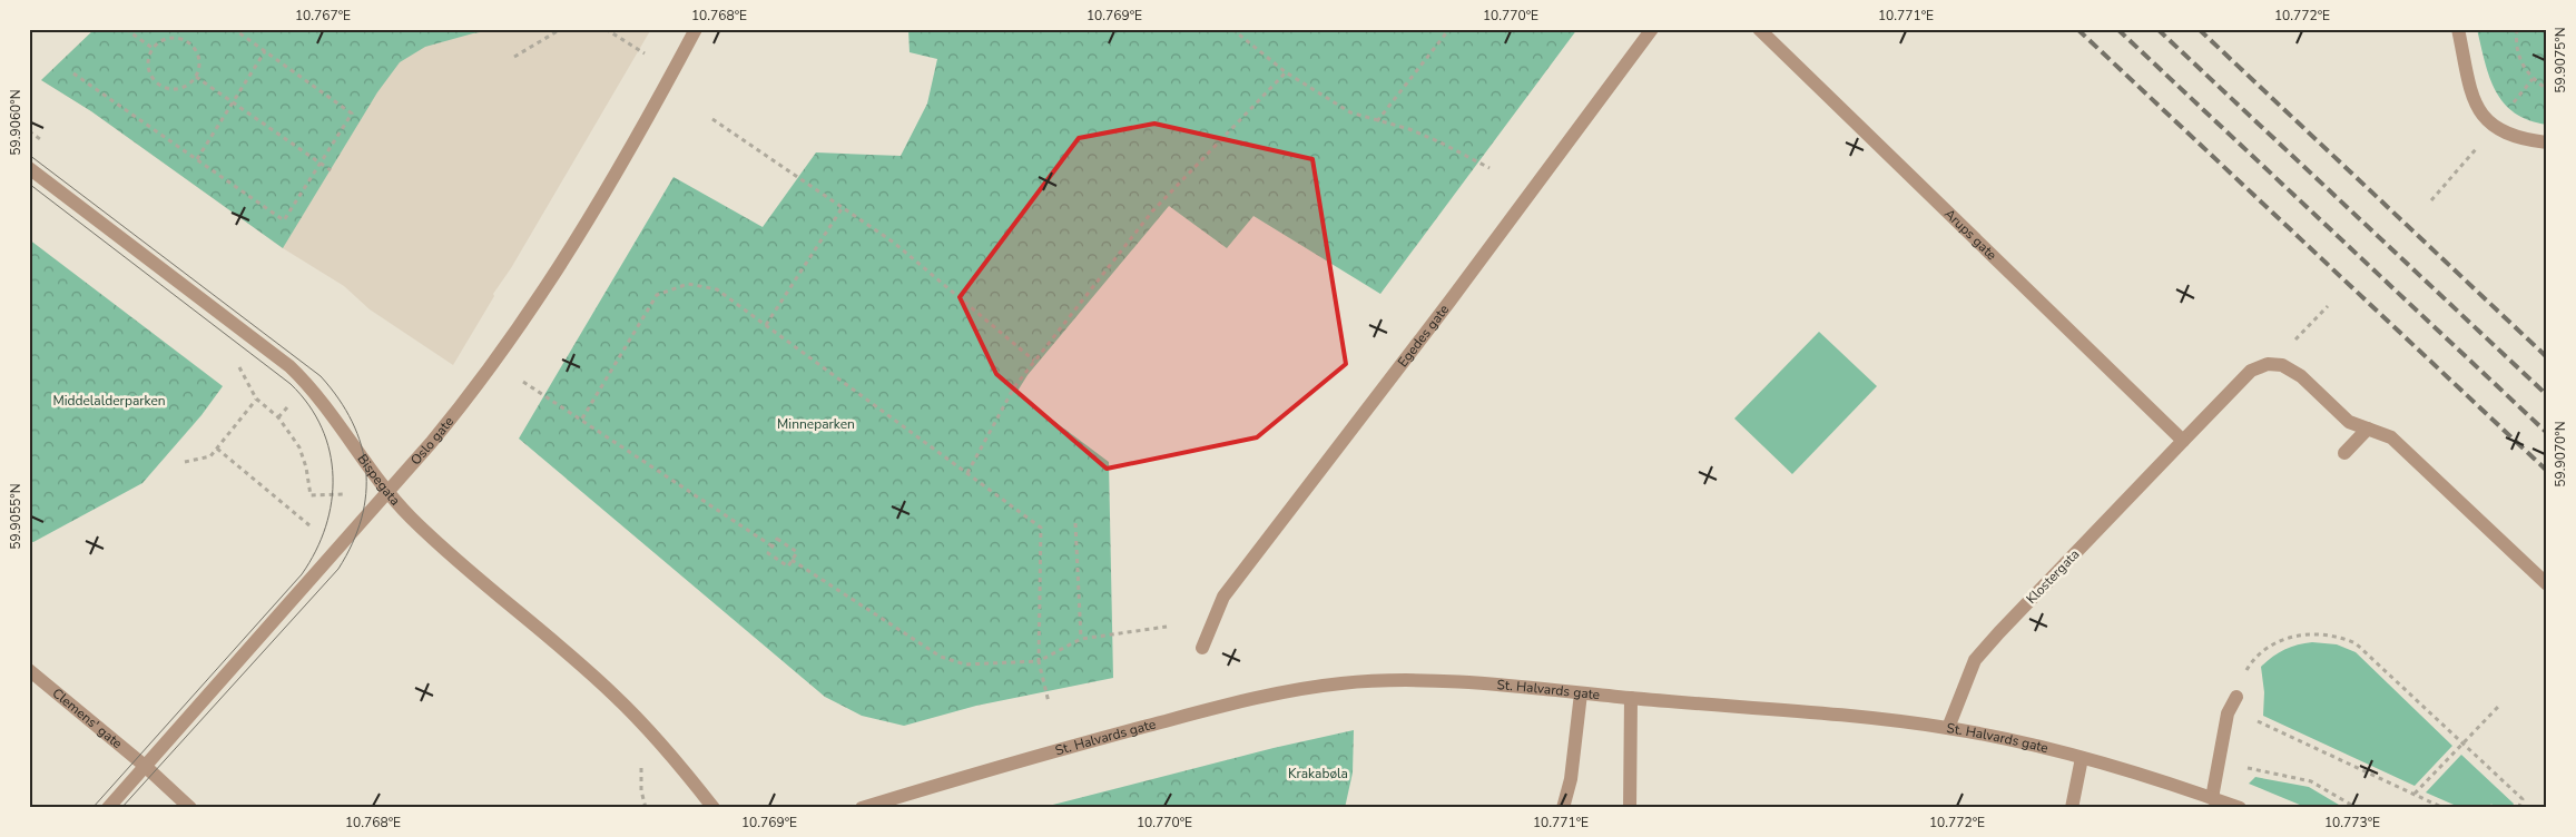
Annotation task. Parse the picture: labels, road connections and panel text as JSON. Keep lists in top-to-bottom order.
{
  "streets": {
    "street": [
      "Arups gate",
      "Egedes gate",
      "Oslo gate",
      "Bispegata",
      "Klostergata",
      "St. Halvards gate",
      "Clemens' gate"
    ]
  },
  "crossings": [
    ["Arups gate", "Klostergata"],
    ["Oslo gate", "Bispegata"],
    ["Oslo gate", "Clemens' gate"],
    ["Klostergata", "St. Halvards gate"]
  ],
  "parks": ["Middelalderparken", "Minneparken", "Krakabøla"],
  "coordinates": [
    "10.767°E",
    "10.768°E",
    "10.769°E",
    "10.770°E",
    "10.771°E",
    "10.772°E",
    "59.9075°N",
    "59.9060°N",
    "59.9070°N",
    "59.9055°N",
    "10.773°E"
  ]
}
